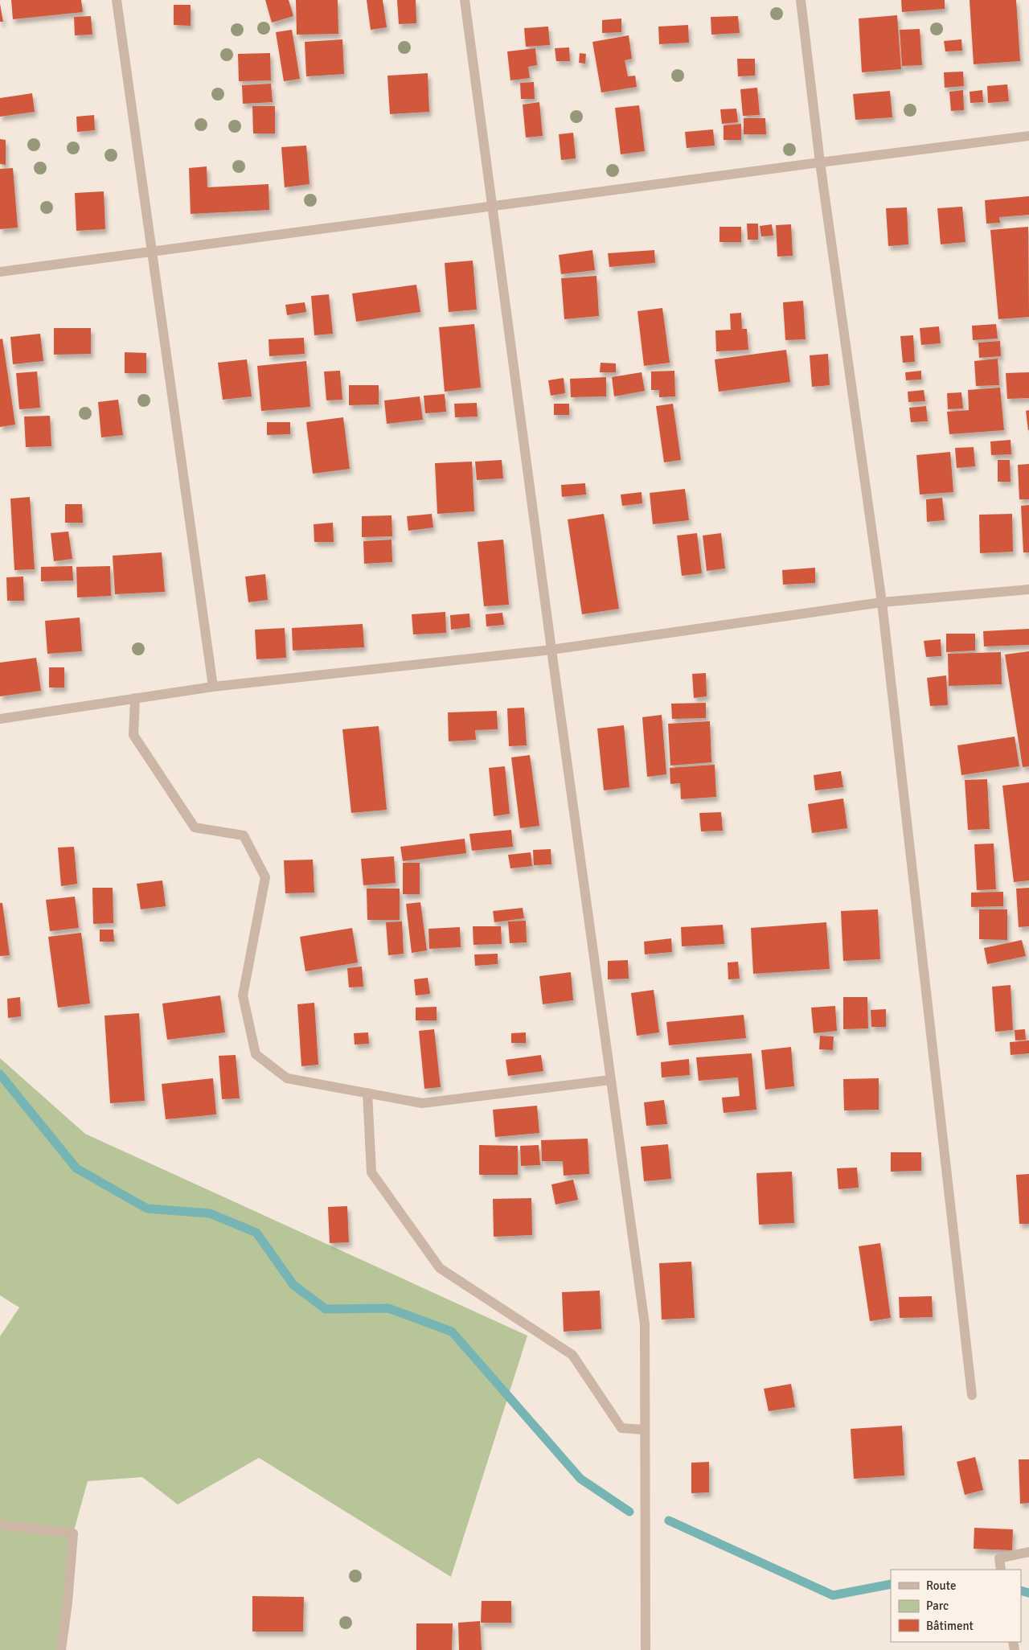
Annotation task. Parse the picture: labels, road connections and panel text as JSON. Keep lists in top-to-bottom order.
{
  "legend": ["Route", "Parc", "Bâtiment"]
}
